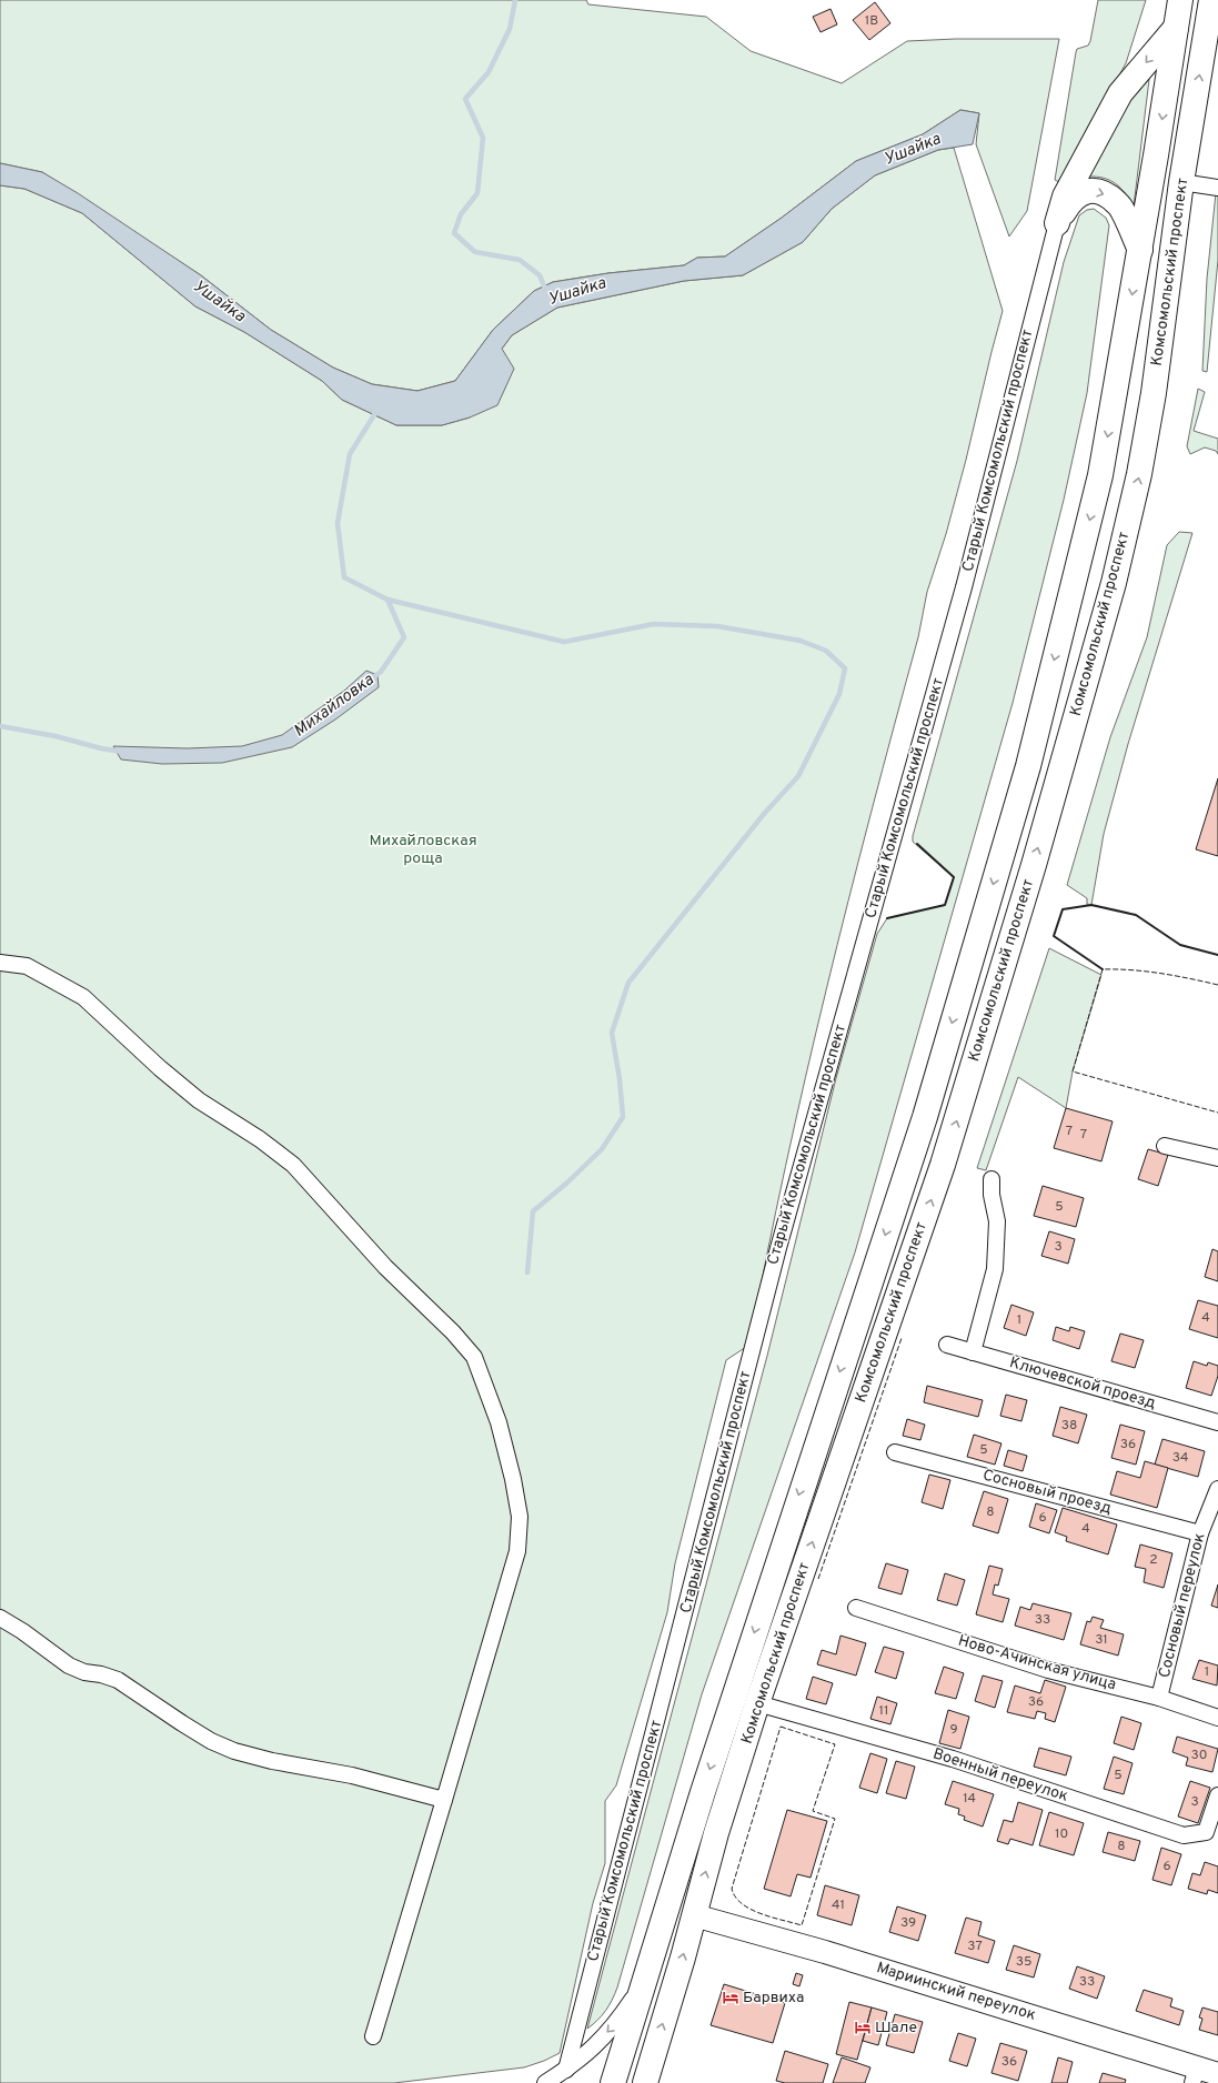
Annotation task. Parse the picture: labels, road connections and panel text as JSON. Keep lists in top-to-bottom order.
{
  "streets": {
    "main road": ["Комсомольский проспект"],
    "street": [
      "Старый Комсомольский проспект",
      "Ключевской проезд",
      "Сосновый проезд",
      "Сосновый переулок",
      "Ново-Ачинская улица",
      "Военный переулок",
      "Мариинский переулок"
    ]
  },
  "crossings": [
    ["Комсомольский проспект", "Старый Комсомольский проспект"],
    ["Комсомольский проспект", "Военный переулок"],
    ["Комсомольский проспект", "Мариинский переулок"],
    ["Сосновый проезд", "Сосновый переулок"],
    ["Сосновый переулок", "Ново-Ачинская улица"]
  ],
  "water": ["Ушайка", "Михайловка"],
  "parks": ["Михайловская роща"],
  "places": {
    "hotel": ["Барвиха", "Шале"]
  },
  "house_numbers": [
    "1В",
    "7",
    "7",
    "5",
    "3",
    "4",
    "1",
    "38",
    "36",
    "5",
    "34",
    "8",
    "6",
    "4",
    "2",
    "33",
    "31",
    "1",
    "36",
    "11",
    "9",
    "30",
    "5",
    "14",
    "3",
    "10",
    "8",
    "6",
    "41",
    "39",
    "37",
    "35",
    "33",
    "36"
  ]
}
